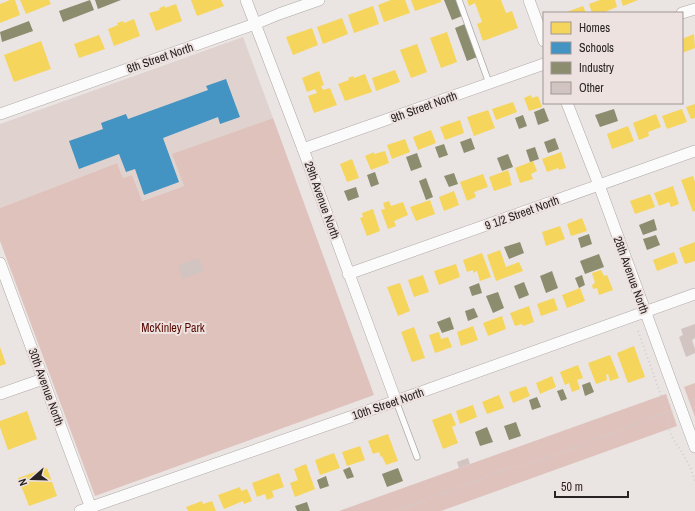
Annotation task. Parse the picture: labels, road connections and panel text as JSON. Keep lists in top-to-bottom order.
{
  "streets": {
    "street": [
      "8th Street North",
      "9th Street North",
      "29th Avenue North",
      "9 1/2 Street North",
      "28th Avenue North",
      "30th Avenue North",
      "10th Street North"
    ]
  },
  "crossings": [
    ["8th Street North", "29th Avenue North"],
    ["9th Street North", "29th Avenue North"],
    ["29th Avenue North", "9 1/2 Street North"],
    ["29th Avenue North", "10th Street North"],
    ["9 1/2 Street North", "28th Avenue North"],
    ["28th Avenue North", "10th Street North"],
    ["30th Avenue North", "10th Street North"]
  ],
  "parks": ["McKinley Park"],
  "legend": [
    "Homes",
    "Schools",
    "Industry",
    "Other"
  ],
  "scale_bar": "50 m",
  "north": "left"
}
